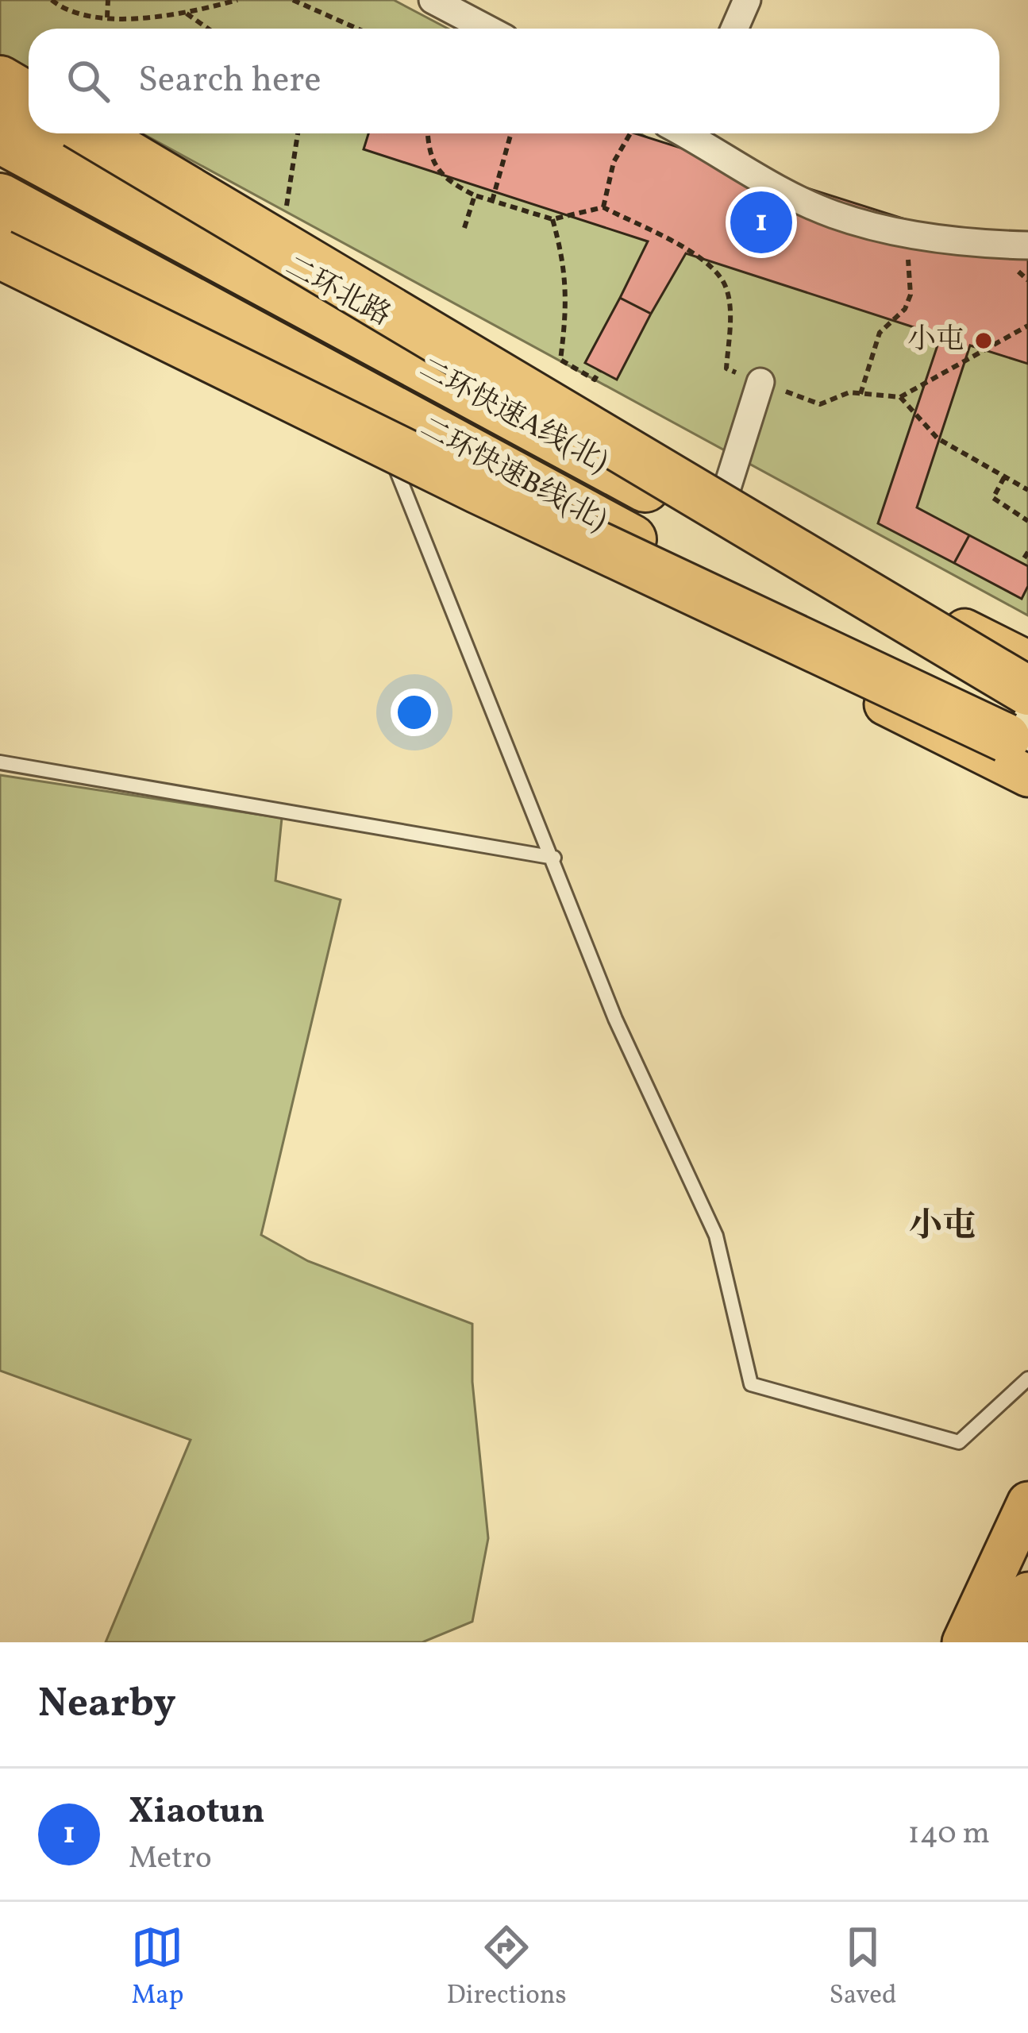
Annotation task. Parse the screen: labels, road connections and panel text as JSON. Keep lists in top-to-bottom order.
{
  "streets": {
    "highway": ["二环快速A线(北)", "二环快速B线(北)"],
    "main road": ["二环北路"]
  },
  "districts": ["小屯"],
  "places": ["小屯"],
  "page": {
    "search": "Search here",
    "pins": "1",
    "heading": "Nearby",
    "list": [
      {
        "mark": "1",
        "name": "Xiaotun",
        "note": "Metro",
        "value": "140 m"
      }
    ],
    "nav": ["Map", "Directions", "Saved"]
  }
}
